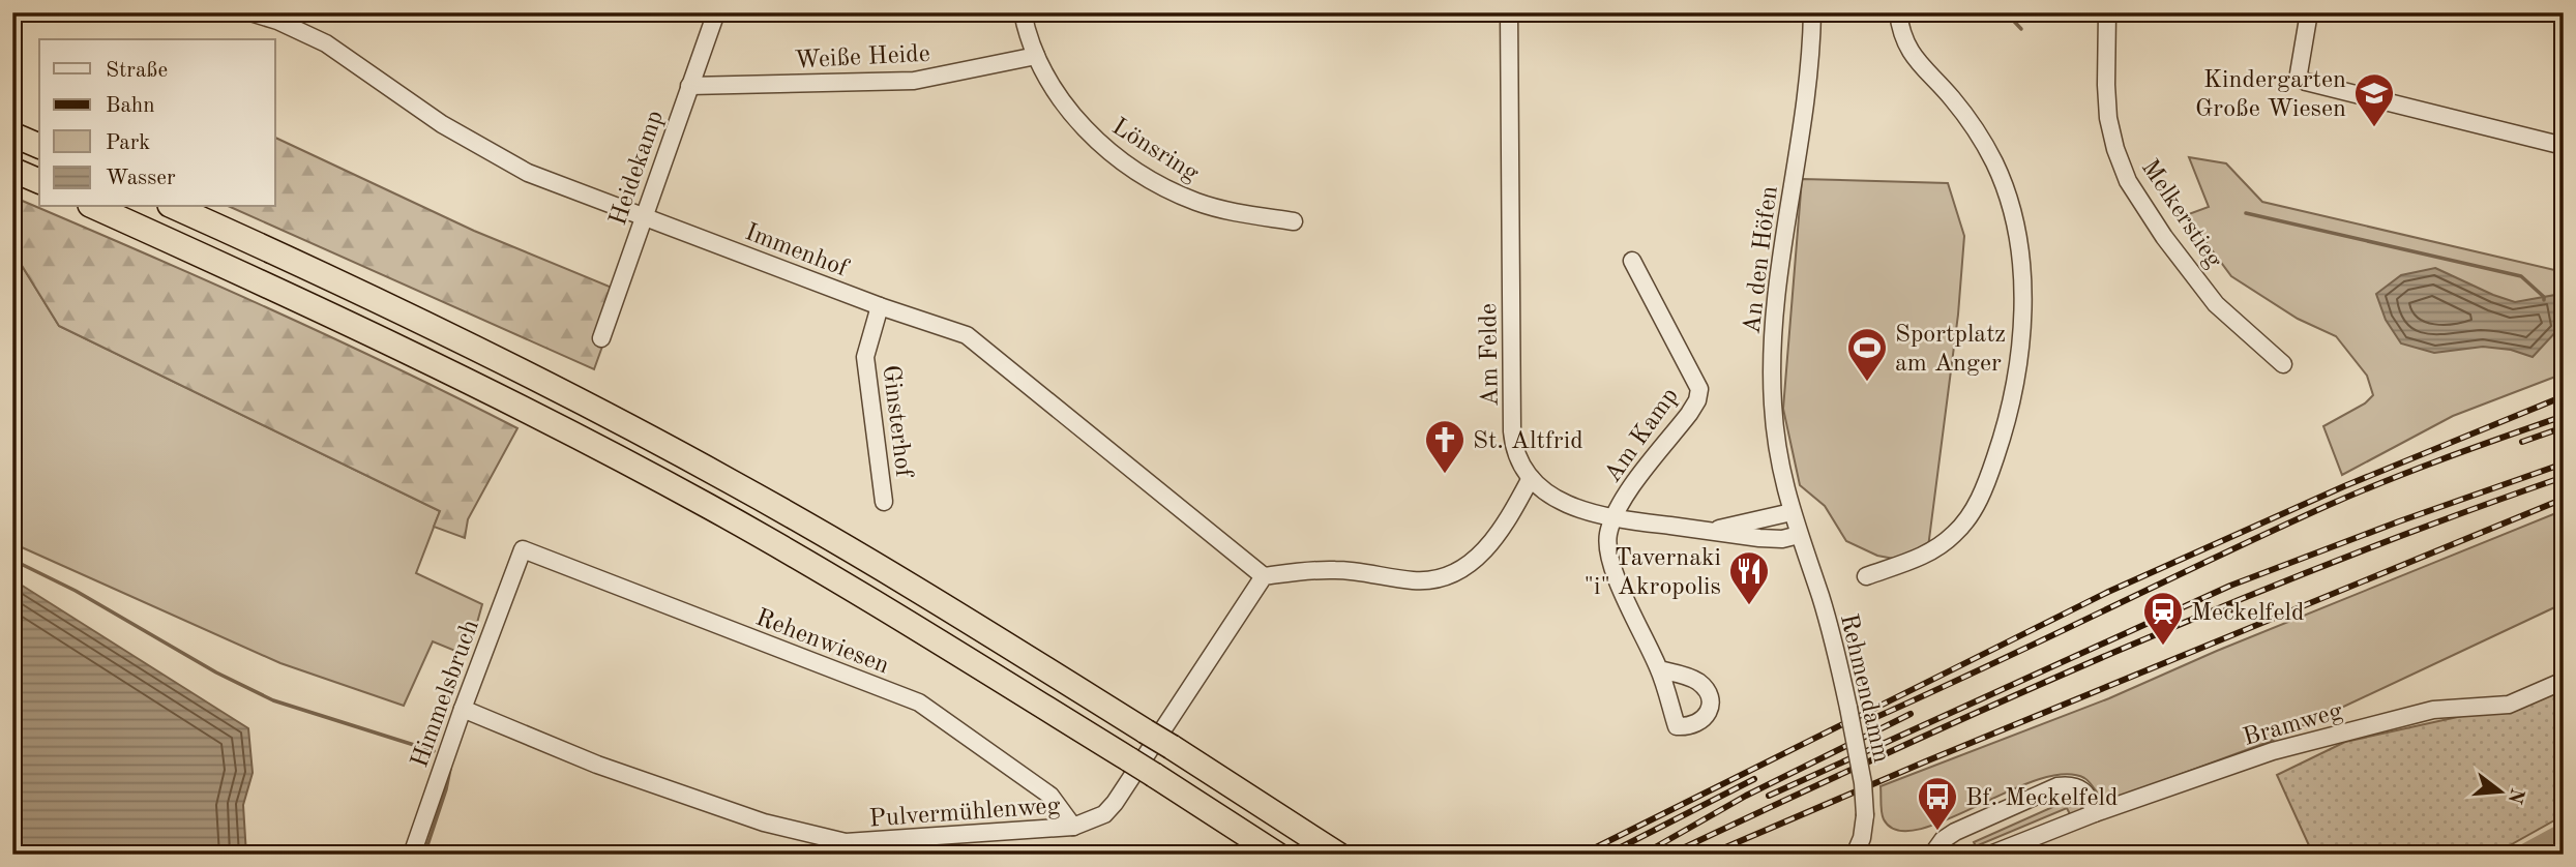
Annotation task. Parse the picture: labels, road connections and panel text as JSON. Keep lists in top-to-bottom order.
{
  "streets": {
    "street": [
      "Weiße Heide",
      "Lönsring",
      "Heidekamp",
      "Melkerstieg",
      "Immenhof",
      "An den Höfen",
      "Am Felde",
      "Ginsterhof",
      "Am Kamp",
      "Rehenwiesen",
      "Rehmendamm",
      "Himmelsbruch",
      "Bramweg",
      "Pulvermühlenweg"
    ]
  },
  "crossings": [
    ["Weiße Heide", "Lönsring"],
    ["Weiße Heide", "Heidekamp"],
    ["Heidekamp", "Immenhof"],
    ["Immenhof", "Ginsterhof"],
    ["Immenhof", "Pulvermühlenweg"],
    ["An den Höfen", "Rehmendamm"],
    ["Am Felde", "Am Kamp"],
    ["Rehenwiesen", "Himmelsbruch"],
    ["Rehenwiesen", "Pulvermühlenweg"],
    ["Himmelsbruch", "Pulvermühlenweg"]
  ],
  "places": {
    "school or university": ["Kindergarten Große Wiesen"],
    "sports": ["Sportplatz am Anger"],
    "church": ["St. Altfrid"],
    "restaurant": ["Tavernaki \"i\" Akropolis"],
    "station": ["Meckelfeld"],
    "bus stop": ["Bf. Meckelfeld"]
  },
  "legend": [
    "Straße",
    "Bahn",
    "Park",
    "Wasser"
  ],
  "north": "right"
}
